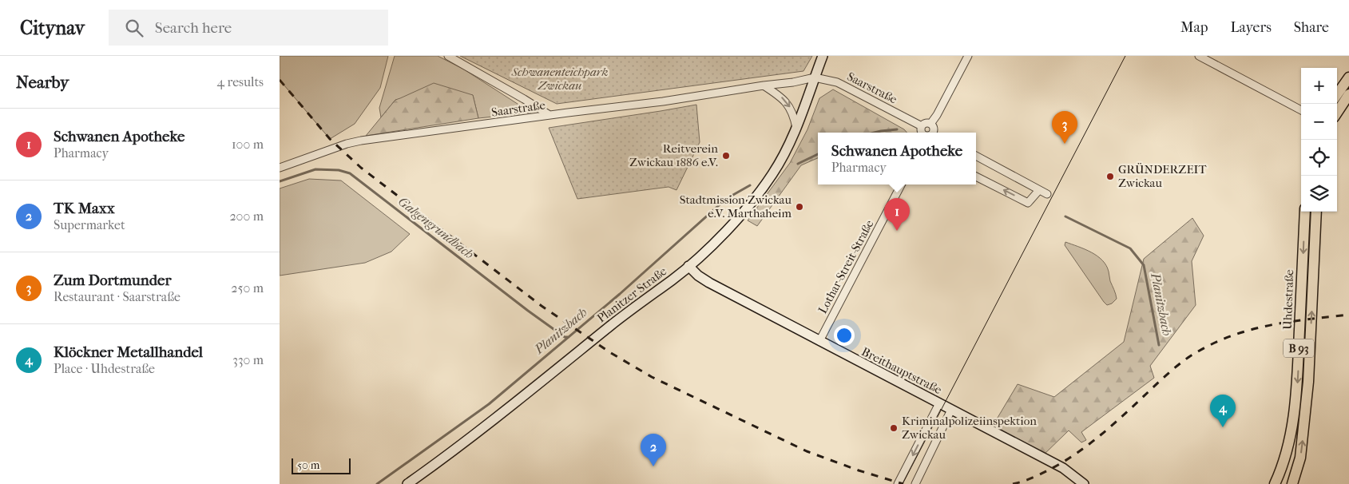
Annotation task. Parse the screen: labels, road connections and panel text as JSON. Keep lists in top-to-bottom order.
{
  "streets": {
    "main road": [
      "Planitzer Straße",
      "Uhdestraße",
      "B 93",
      "Breithauptstraße"
    ],
    "street": ["Saarstraße", "Lothar-Streit-Straße"]
  },
  "crossings": [
    ["Saarstraße", "Planitzer Straße"],
    ["Lothar-Streit-Straße", "Breithauptstraße"],
    ["Planitzer Straße", "Breithauptstraße"]
  ],
  "water": ["Galgengrundbach", "Planitzbach"],
  "parks": ["Schwanenteichpark Zwickau"],
  "places": [
    "Reitverein Zwickau 1886 e.V.",
    "GRÜNDERZEIT Zwickau",
    "Stadtmission Zwickau e.V. Marthaheim",
    "Kriminalpolizeiinspektion Zwickau"
  ],
  "scale_bar": "50 m",
  "page": {
    "header": "Citynav",
    "search": "Search here",
    "nav": ["Map", "Layers", "Share"],
    "heading": ["Nearby", "4 results"],
    "map_buttons": ["+", "−"],
    "list": [
      {
        "mark": "1",
        "name": "Schwanen Apotheke",
        "note": "Pharmacy",
        "value": "100 m"
      },
      {
        "mark": "2",
        "name": "TK Maxx",
        "note": "Supermarket",
        "value": "200 m"
      },
      {
        "mark": "3",
        "name": "Zum Dortmunder",
        "note": "Restaurant · Saarstraße",
        "value": "250 m"
      },
      {
        "mark": "4",
        "name": "Klöckner Metallhandel",
        "note": "Place · Uhdestraße",
        "value": "330 m"
      }
    ],
    "pins": [
      "3",
      "1",
      "4",
      "2"
    ],
    "popup": ["Schwanen Apotheke", "Pharmacy"],
    "scale": "50 m"
  }
}
